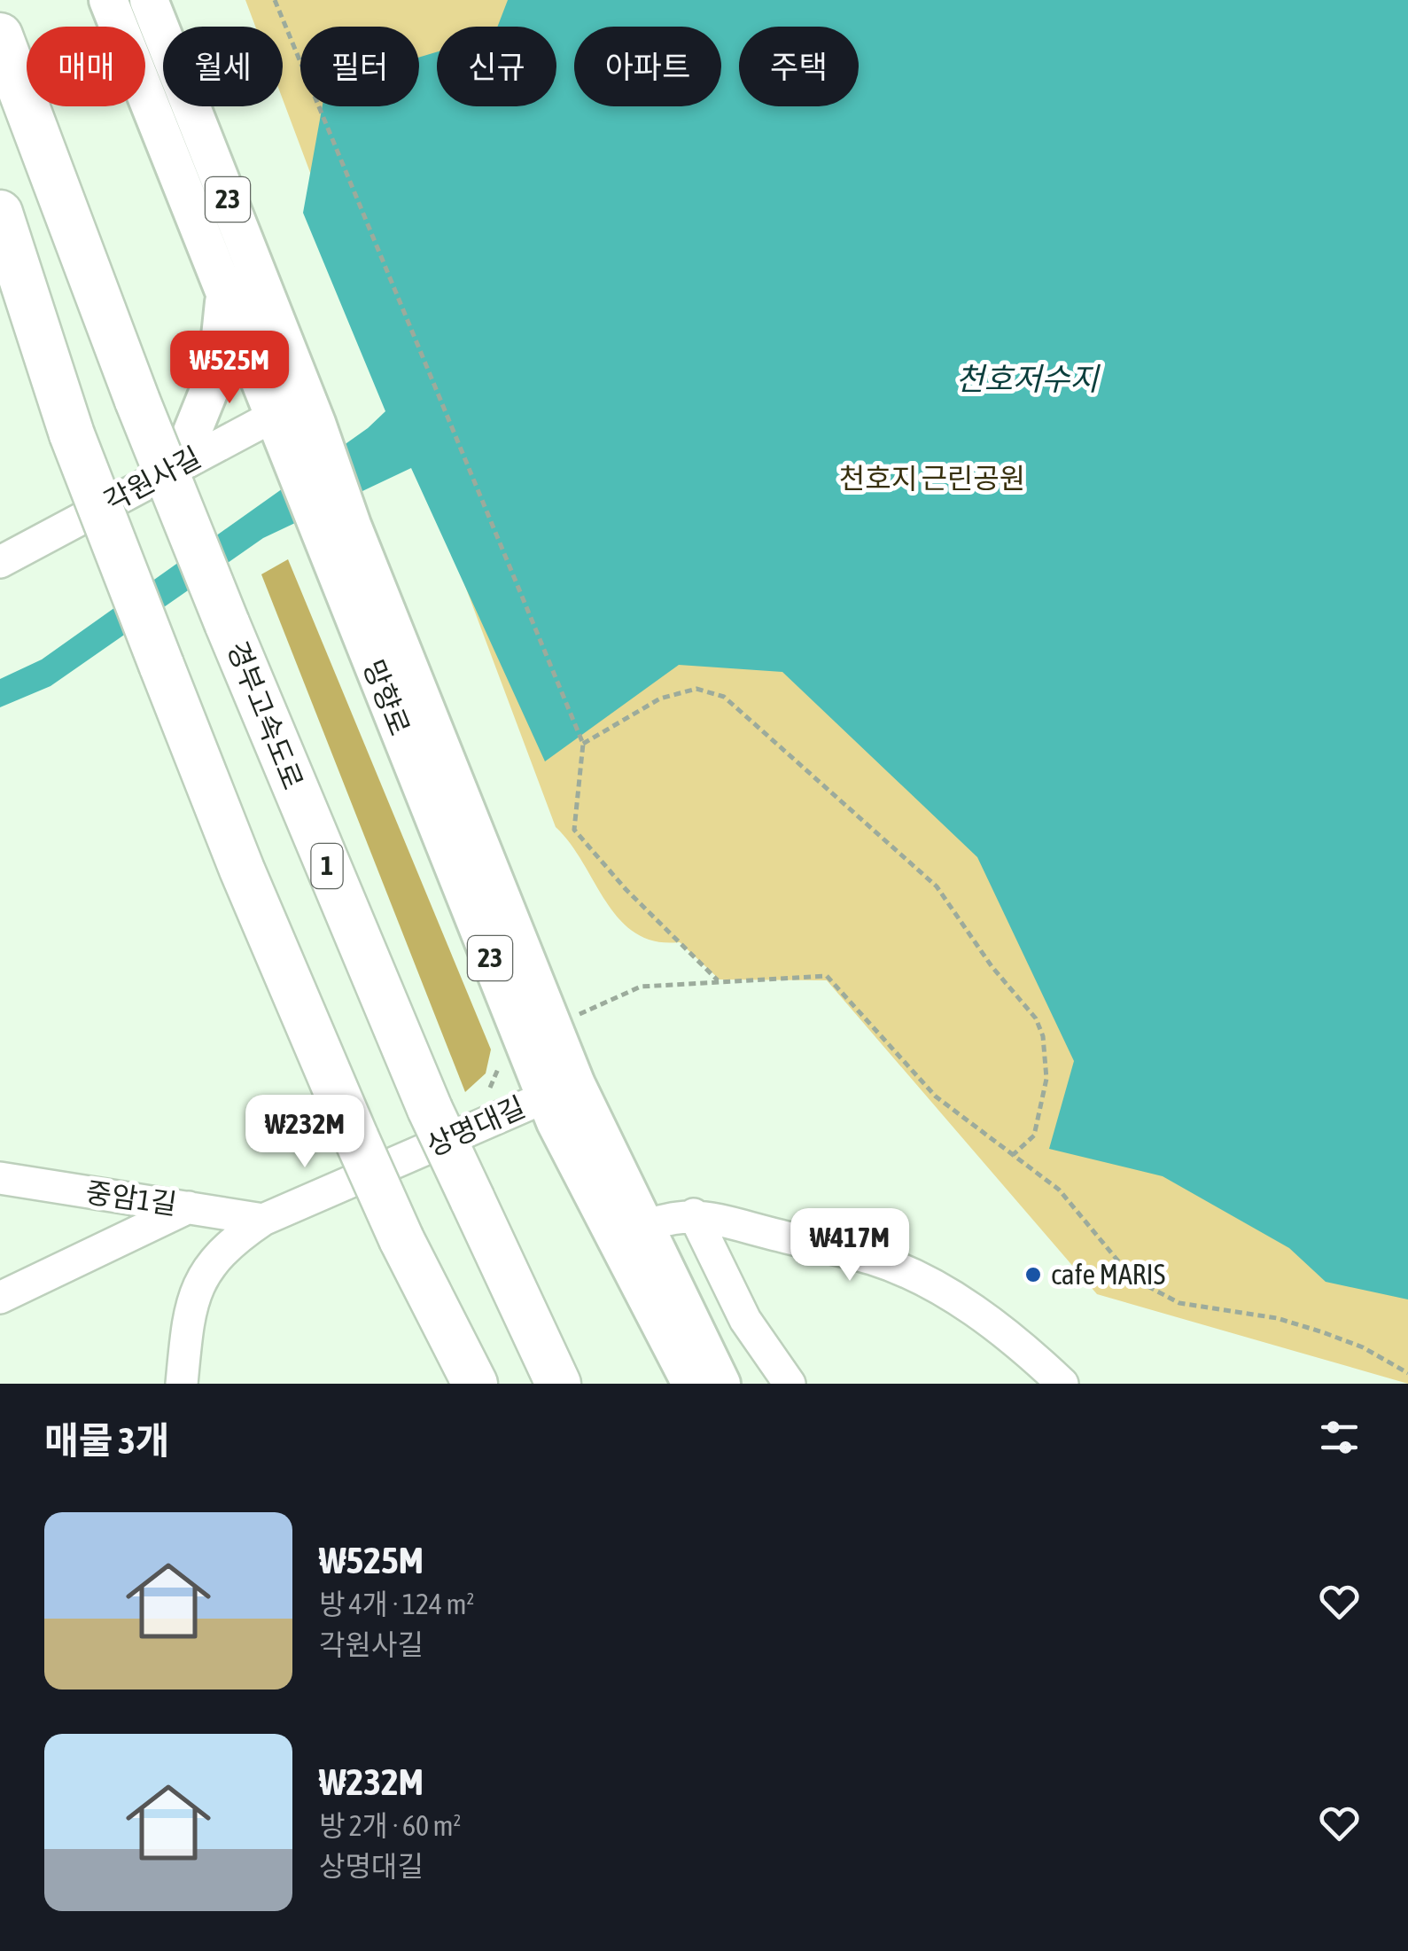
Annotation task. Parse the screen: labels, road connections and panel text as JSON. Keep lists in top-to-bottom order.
{
  "streets": {
    "highway": ["경부고속도로", "1"],
    "main road": ["23", "망향로"],
    "street": ["각원사길", "상명대길", "중암1길"]
  },
  "crossings": [
    ["각원사길", "망향로"],
    ["망향로", "상명대길"],
    ["상명대길", "중암1길"]
  ],
  "water": ["천호저수지"],
  "parks": ["천호지 근린공원"],
  "places": ["cafe MARIS"],
  "page": {
    "chip": [
      "매매",
      "월세",
      "필터",
      "신규",
      "아파트",
      "주택"
    ],
    "price": ["₩525M", "₩232M", "₩417M"],
    "heading": "매물 3개",
    "list": [
      {
        "name": "₩525M",
        "note": "방 4개 · 124 m² · 각원사길"
      },
      {
        "name": "₩232M",
        "note": "방 2개 · 60 m² · 상명대길"
      }
    ]
  }
}
